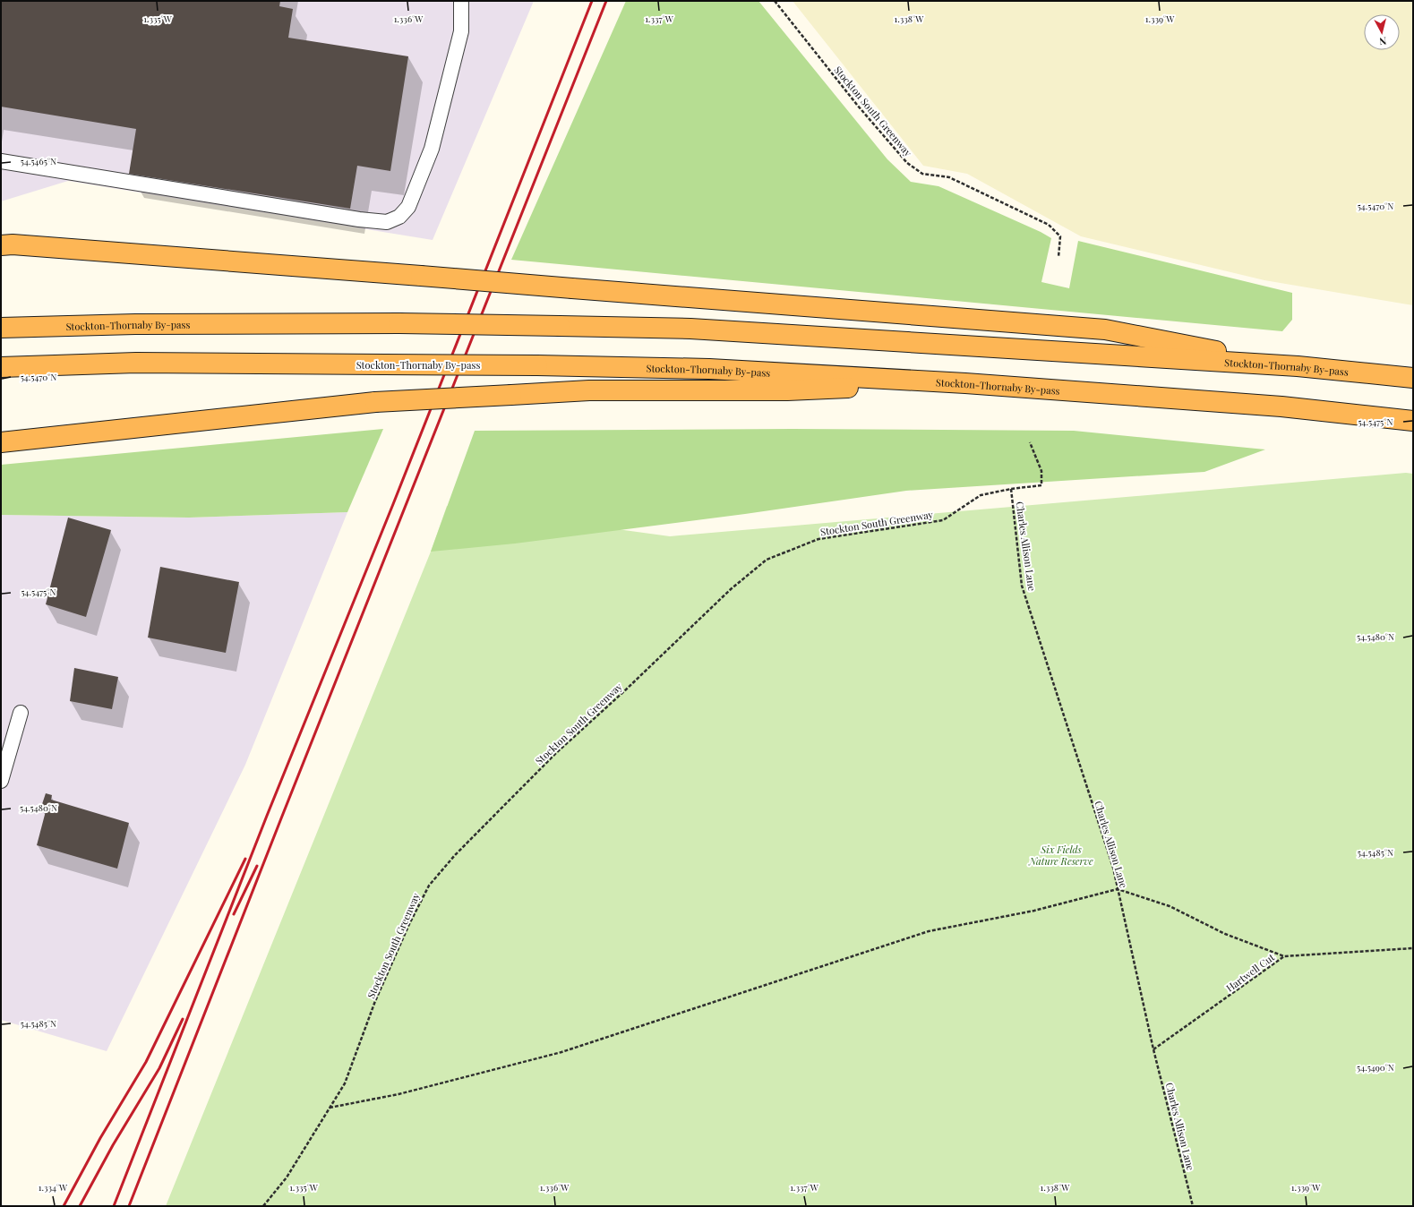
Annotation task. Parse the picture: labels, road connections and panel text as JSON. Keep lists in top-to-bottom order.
{
  "streets": {
    "highway": ["Stockton-Thornaby By-pass"],
    "path": ["Stockton South Greenway", "Charles Allison Lane", "Hartwell Cut"]
  },
  "crossings": [
    ["Stockton South Greenway", "Charles Allison Lane"],
    ["Charles Allison Lane", "Hartwell Cut"]
  ],
  "parks": ["Six Fields Nature Reserve"],
  "north": "bottom",
  "coordinates": [
    "1.335°W",
    "1.336°W",
    "1.337°W",
    "1.338°W",
    "1.339°W",
    "54.5465°N",
    "54.5470°N",
    "54.5475°N",
    "54.5480°N",
    "54.5485°N",
    "54.5490°N",
    "1.334°W"
  ]
}
